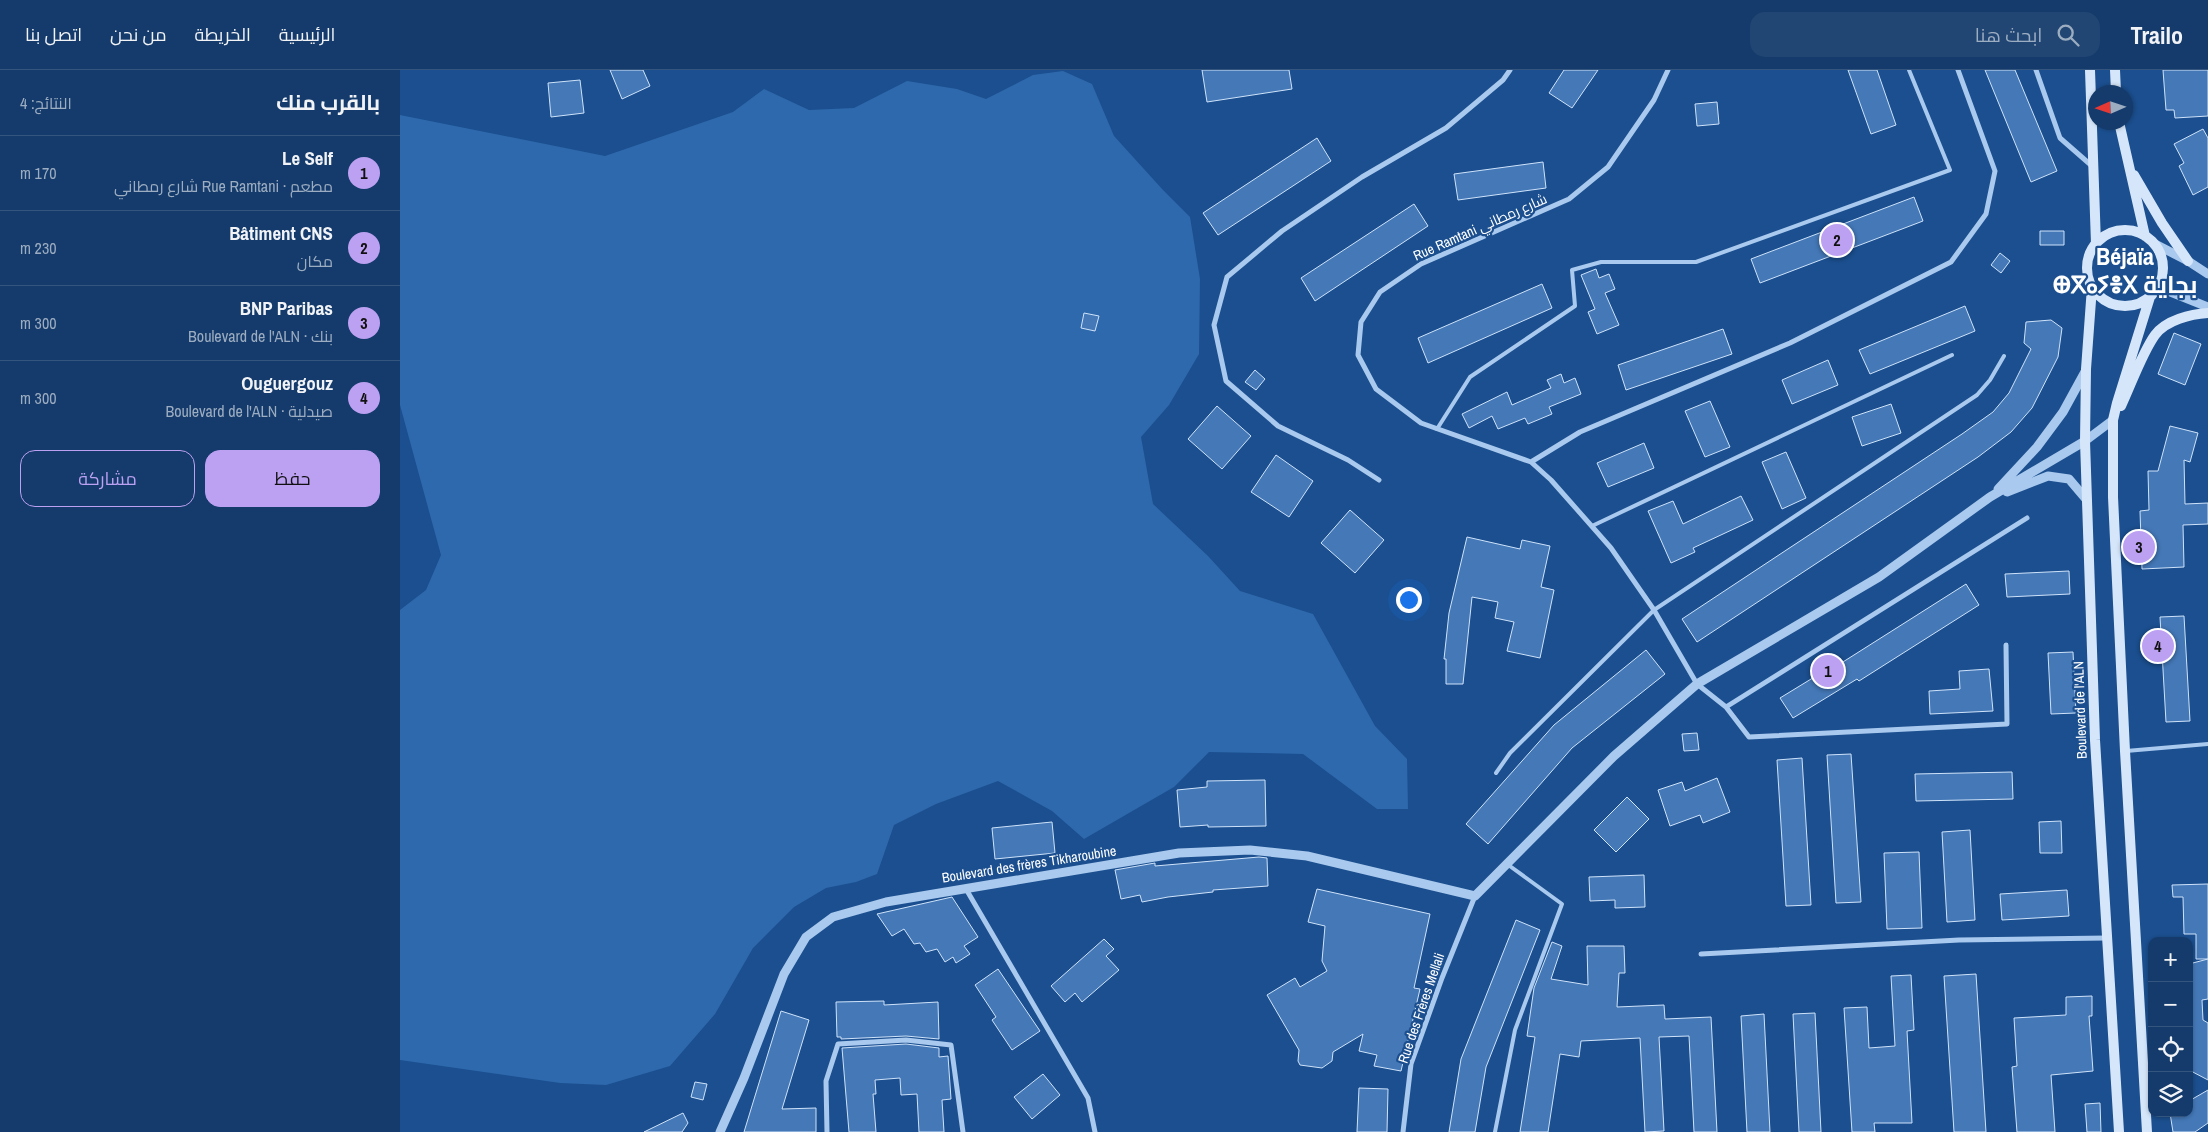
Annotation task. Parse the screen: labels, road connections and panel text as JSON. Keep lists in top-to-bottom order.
{
  "streets": {
    "main road": ["Boulevard de l'ALN"],
    "street": ["Rue Ramtani شارع رمطاني", "Boulevard des frères Tikharoubine", "Rue des Frères Mellali"]
  },
  "crossings": [
    ["Boulevard des frères Tikharoubine", "Rue des Frères Mellali"]
  ],
  "districts": ["Béjaïa ⴲⴳⴰⵢⴻⵝ بجاية"],
  "north": "left",
  "page": {
    "header": "Trailo",
    "search": "ابحث هنا",
    "nav": [
      "الرئيسية",
      "الخريطة",
      "من نحن",
      "اتصل بنا"
    ],
    "heading": ["بالقرب منك", "النتائج: 4"],
    "list": [
      {
        "mark": "1",
        "name": "Le Self",
        "note": "مطعم · Rue Ramtani شارع رمطاني",
        "value": "170 m"
      },
      {
        "mark": "2",
        "name": "Bâtiment CNS",
        "note": "مكان",
        "value": "230 m"
      },
      {
        "mark": "3",
        "name": "BNP Paribas",
        "note": "بنك · Boulevard de l'ALN",
        "value": "300 m"
      },
      {
        "mark": "4",
        "name": "Ouguergouz",
        "note": "صيدلية · Boulevard de l'ALN",
        "value": "300 m"
      }
    ],
    "pins": [
      "2",
      "3",
      "4",
      "1"
    ],
    "buttons": ["حفظ", "مشاركة"],
    "map_buttons": ["+", "−"]
  }
}
